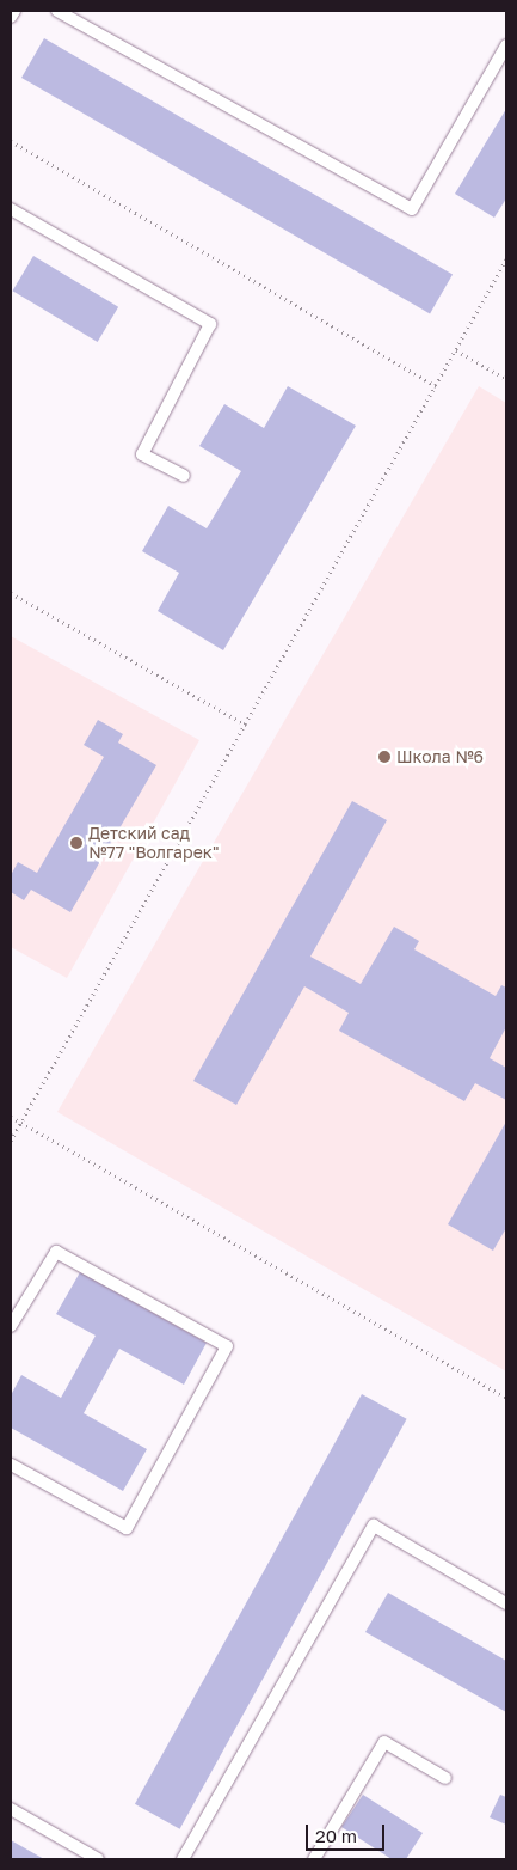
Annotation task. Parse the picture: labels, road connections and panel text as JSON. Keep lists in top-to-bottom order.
{
  "places": ["Школа №6", "Детский сад №77 \"Волгарек\""],
  "scale_bar": "20 m"
}
